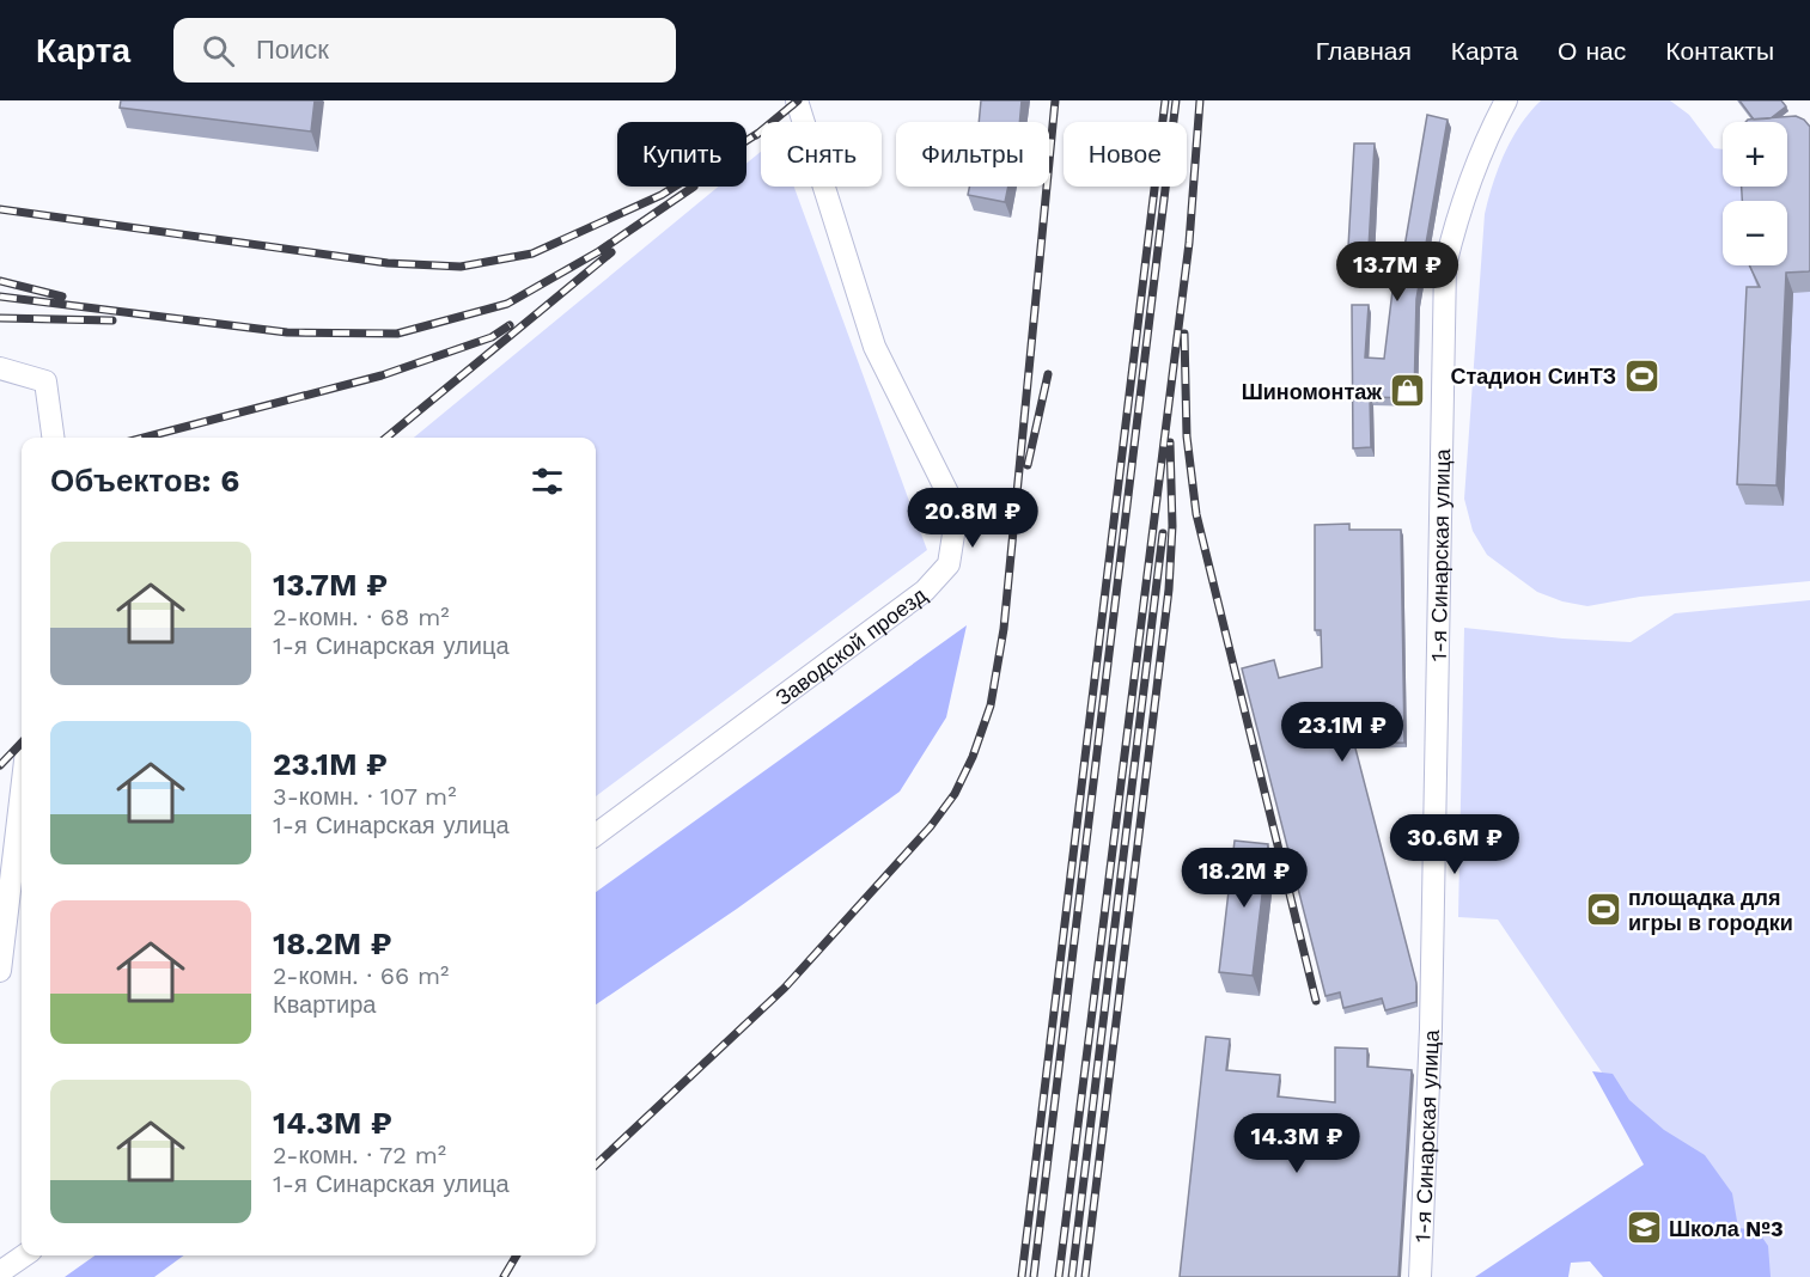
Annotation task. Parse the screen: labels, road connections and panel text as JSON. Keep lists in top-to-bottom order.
{
  "streets": {
    "street": ["1-я Синарская улица", "Заводской проезд"]
  },
  "places": {
    "sports": ["Стадион СинТЗ", "площадка для игры в городки"],
    "shop": ["Шиномонтаж"],
    "school or university": ["Школа №3"]
  },
  "page": {
    "header": "Карта",
    "search": "Поиск",
    "nav": [
      "Главная",
      "Карта",
      "О нас",
      "Контакты"
    ],
    "map_buttons": ["+", "−"],
    "chip": [
      "Купить",
      "Снять",
      "Фильтры",
      "Новое"
    ],
    "price": [
      "13.7M ₽",
      "20.8M ₽",
      "23.1M ₽",
      "30.6M ₽",
      "18.2M ₽",
      "14.3M ₽"
    ],
    "heading": "Объектов: 6",
    "list": [
      {
        "name": "13.7M ₽",
        "note": "2-комн. · 68 m² · 1-я Синарская улица"
      },
      {
        "name": "23.1M ₽",
        "note": "3-комн. · 107 m² · 1-я Синарская улица"
      },
      {
        "name": "18.2M ₽",
        "note": "2-комн. · 66 m² · Квартира"
      },
      {
        "name": "14.3M ₽",
        "note": "2-комн. · 72 m² · 1-я Синарская улица"
      }
    ]
  }
}
